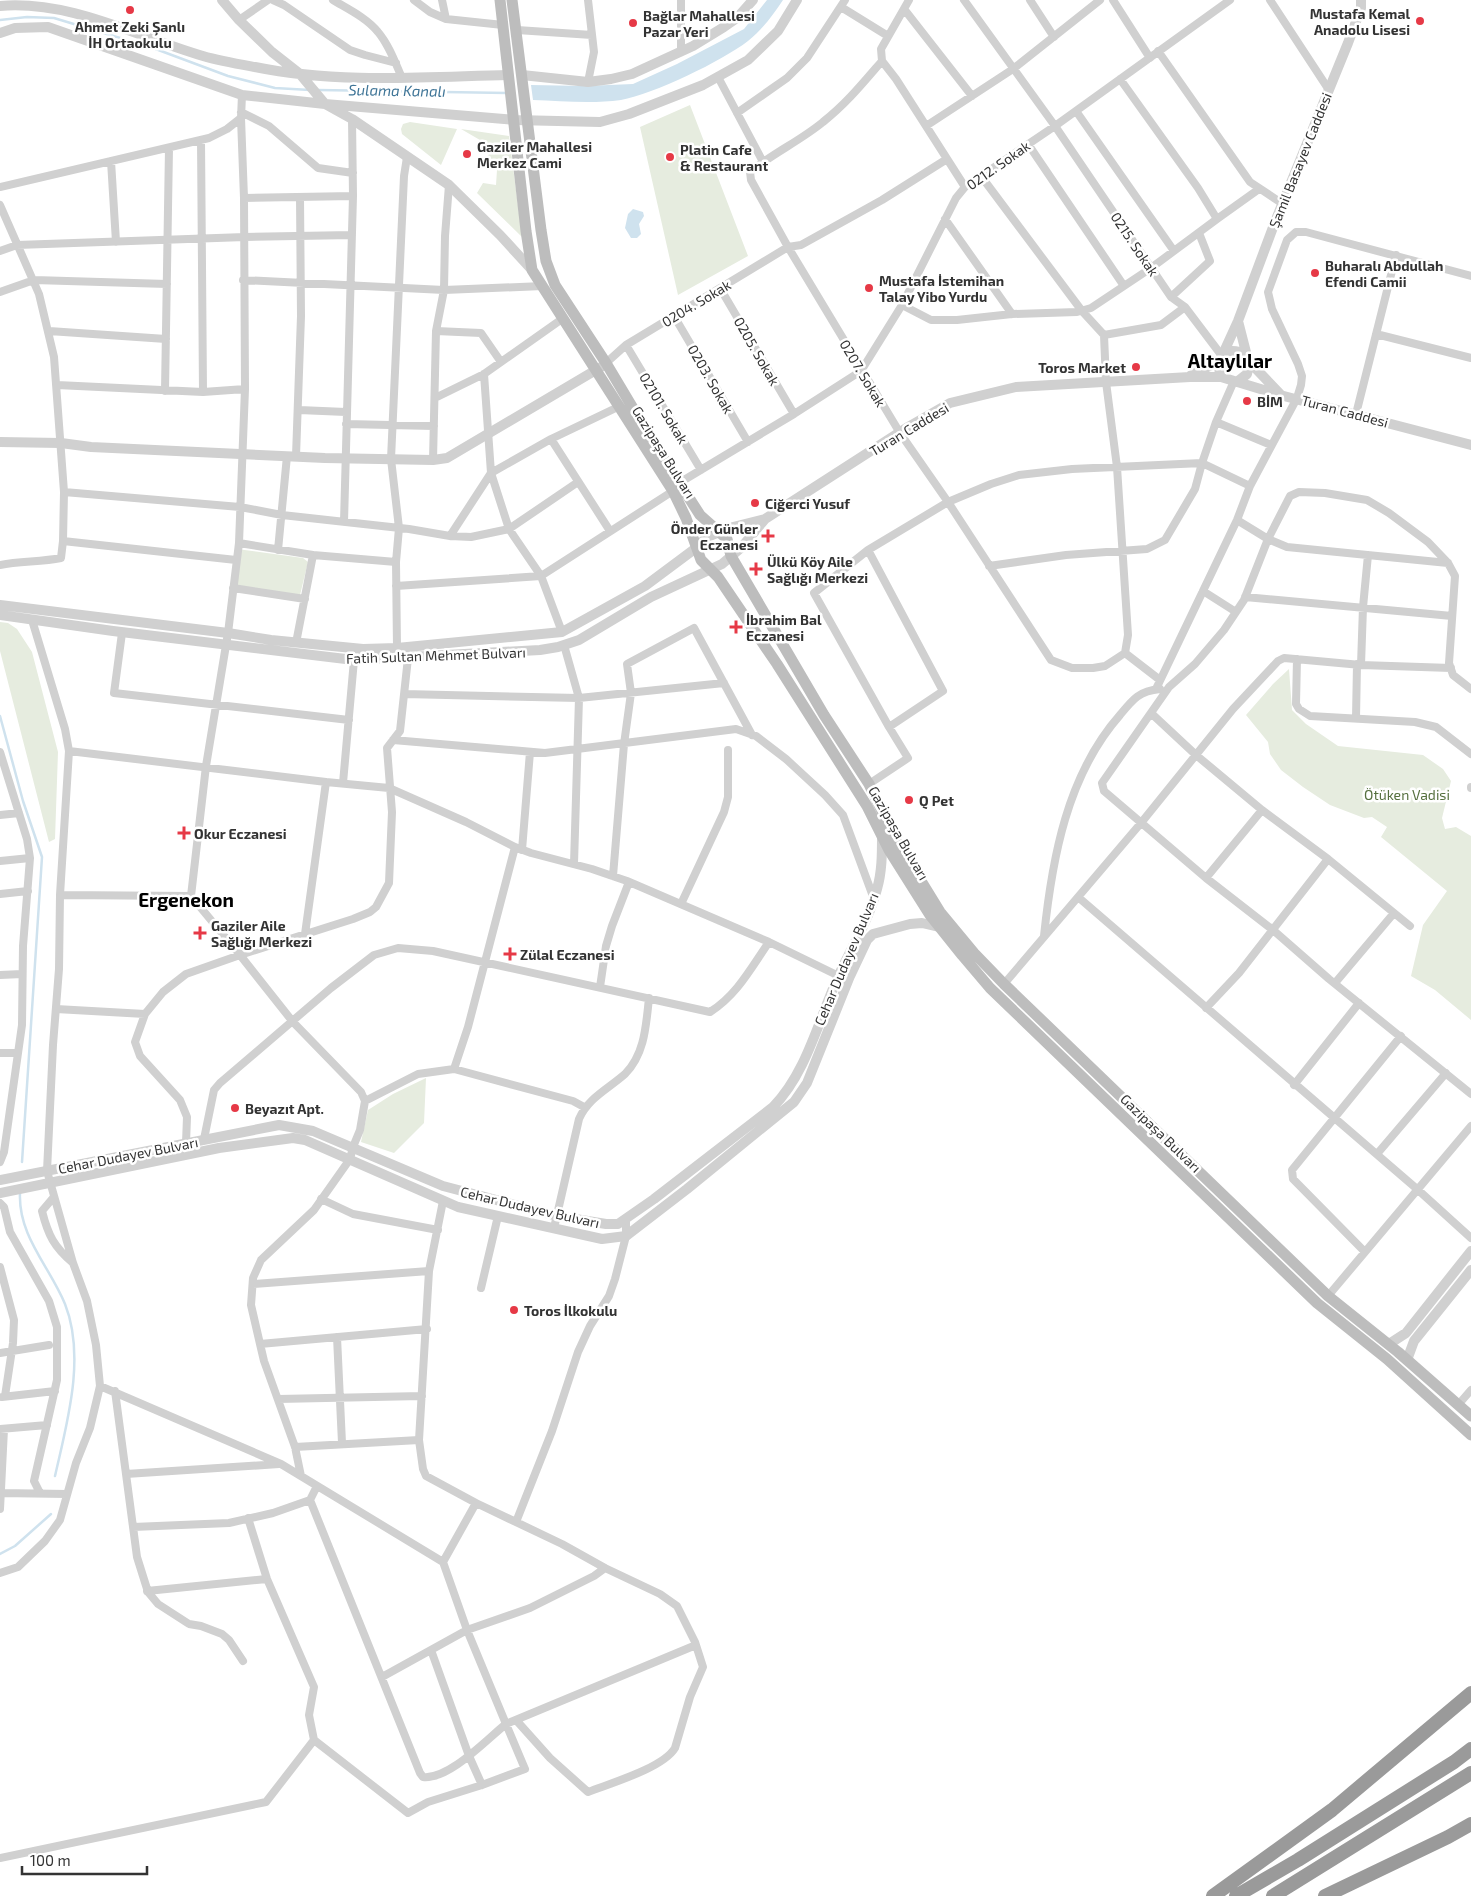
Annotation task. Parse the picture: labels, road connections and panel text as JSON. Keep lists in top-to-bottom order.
{
  "streets": {
    "main road": ["Gazipaşa Bulvarı"],
    "street": [
      "Şamil Basayev Caddesi",
      "0212. Sokak",
      "0215. Sokak",
      "0204. Sokak",
      "0205. Sokak",
      "0207. Sokak",
      "0203. Sokak",
      "02101. Sokak",
      "Turan Caddesi",
      "Fatih Sultan Mehmet Bulvarı",
      "Cehar Dudayev Bulvarı"
    ]
  },
  "crossings": [
    ["Şamil Basayev Caddesi", "0215. Sokak"],
    ["Şamil Basayev Caddesi", "Turan Caddesi"],
    ["0212. Sokak", "0215. Sokak"],
    ["0212. Sokak", "0205. Sokak"],
    ["0212. Sokak", "0207. Sokak"],
    ["0212. Sokak", "0203. Sokak"],
    ["0212. Sokak", "02101. Sokak"],
    ["0212. Sokak", "Gazipaşa Bulvarı"],
    ["0215. Sokak", "Turan Caddesi"],
    ["0204. Sokak", "0205. Sokak"],
    ["0204. Sokak", "0207. Sokak"],
    ["0204. Sokak", "0203. Sokak"],
    ["0204. Sokak", "02101. Sokak"],
    ["0204. Sokak", "Gazipaşa Bulvarı"],
    ["0207. Sokak", "Turan Caddesi"],
    ["Turan Caddesi", "Fatih Sultan Mehmet Bulvarı"],
    ["Gazipaşa Bulvarı", "Fatih Sultan Mehmet Bulvarı"],
    ["Gazipaşa Bulvarı", "Cehar Dudayev Bulvarı"]
  ],
  "districts": ["Altaylılar", "Ergenekon"],
  "water": ["Sulama Kanalı"],
  "parks": ["Ötüken Vadisi"],
  "places": {
    "other": [
      "Ahmet Zeki Şanlı İH Ortaokulu",
      "Mustafa Kemal Anadolu Lisesi",
      "Bağlar Mahallesi Pazar Yeri",
      "Gaziler Mahallesi Merkez Cami",
      "Platin Cafe & Restaurant",
      "Buharalı Abdullah Efendi Camii",
      "Mustafa İstemihan Talay Yibo Yurdu",
      "Toros Market",
      "BİM",
      "Ciğerci Yusuf",
      "Q Pet",
      "Beyazıt Apt.",
      "Toros İlkokulu"
    ],
    "health": [
      "Önder Günler Eczanesi",
      "Ülkü Köy Aile Sağlığı Merkezi",
      "İbrahim Bal Eczanesi",
      "Okur Eczanesi",
      "Gaziler Aile Sağlığı Merkezi",
      "Zülal Eczanesi"
    ]
  },
  "scale_bar": "100 m"
}
